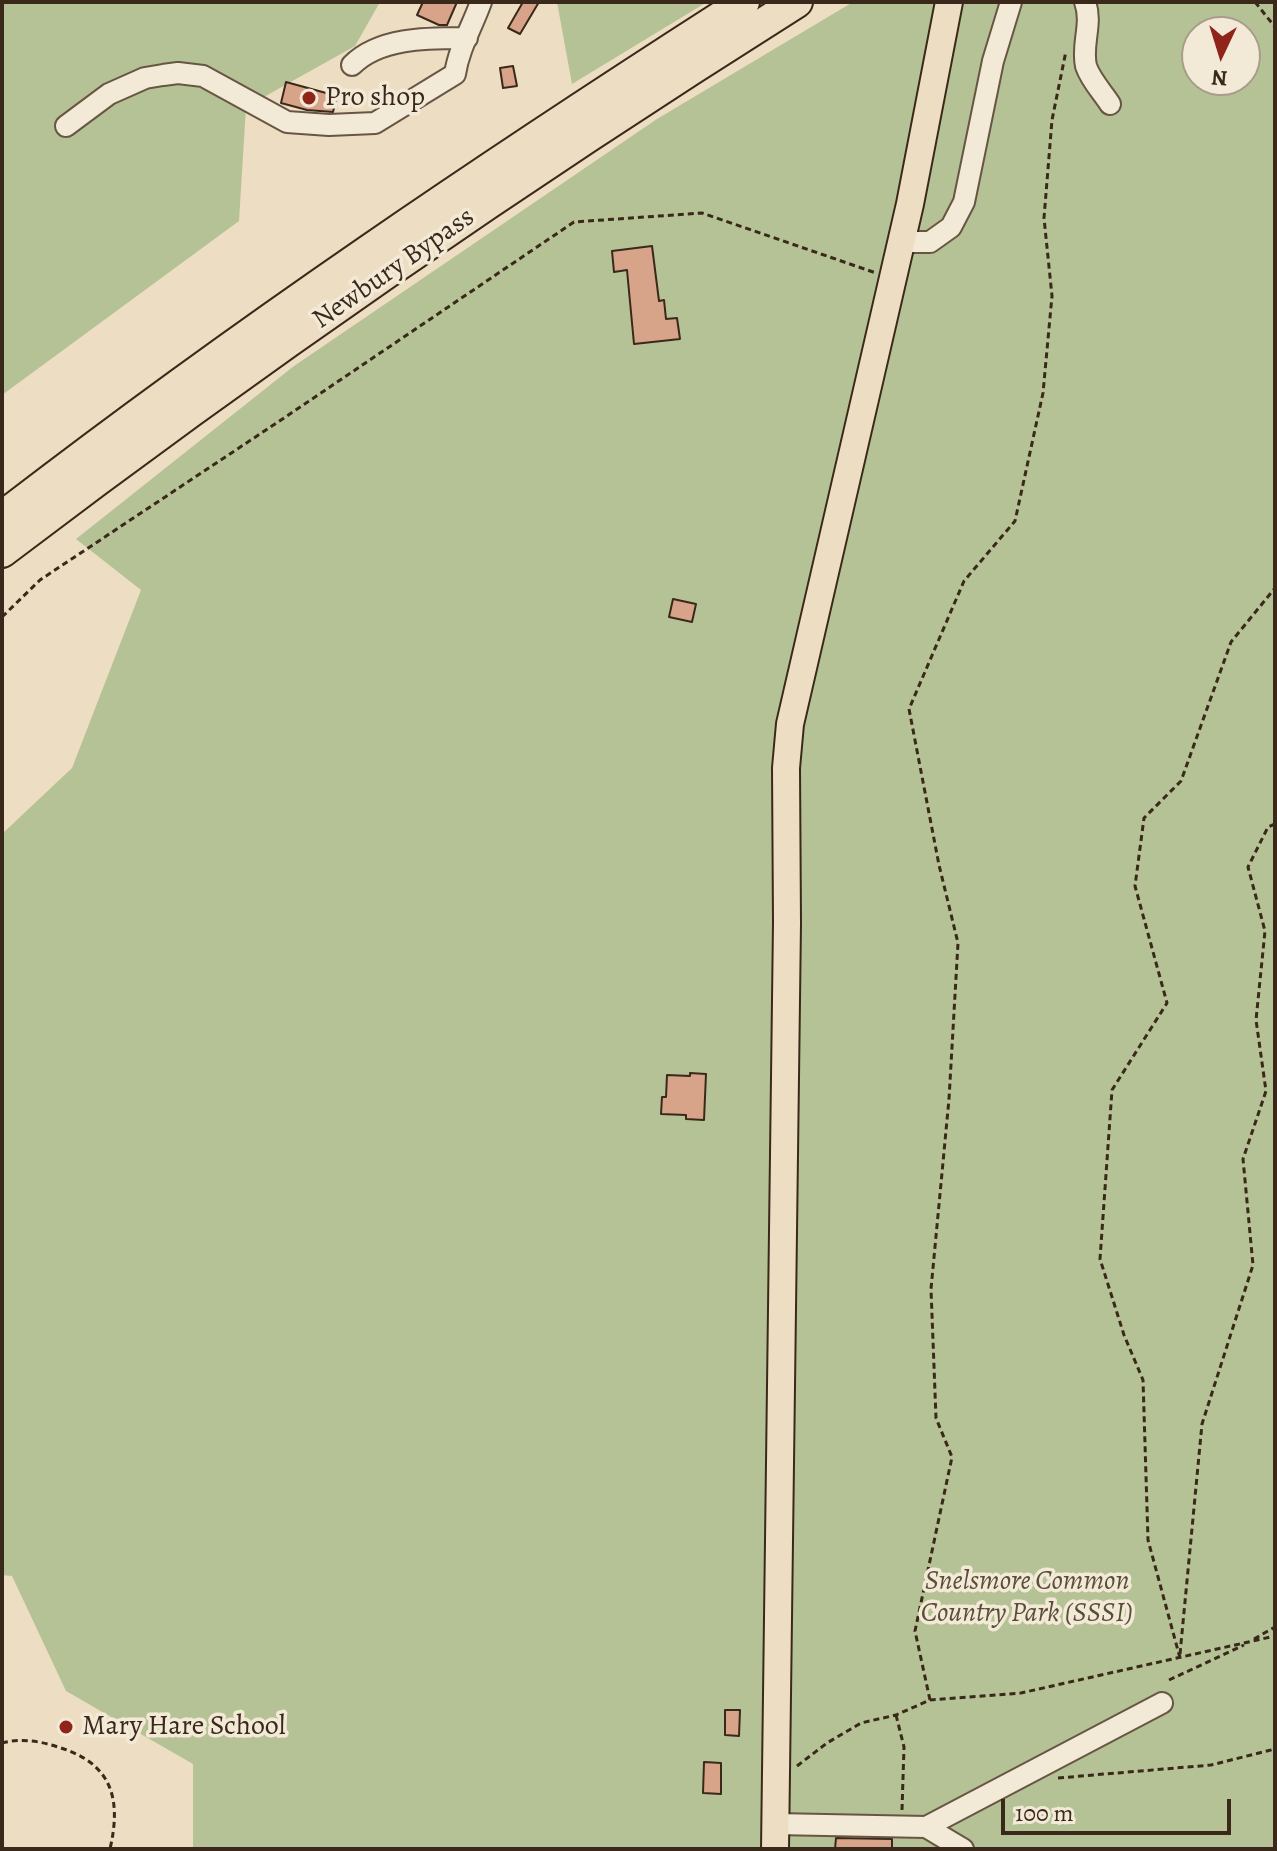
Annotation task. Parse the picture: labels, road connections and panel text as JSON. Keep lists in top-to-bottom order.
{
  "streets": {
    "highway": ["Newbury Bypass"]
  },
  "parks": ["Snelsmore Common Country Park (SSSI)"],
  "places": ["Pro shop", "Mary Hare School"],
  "scale_bar": "100 m",
  "north": "bottom"
}
